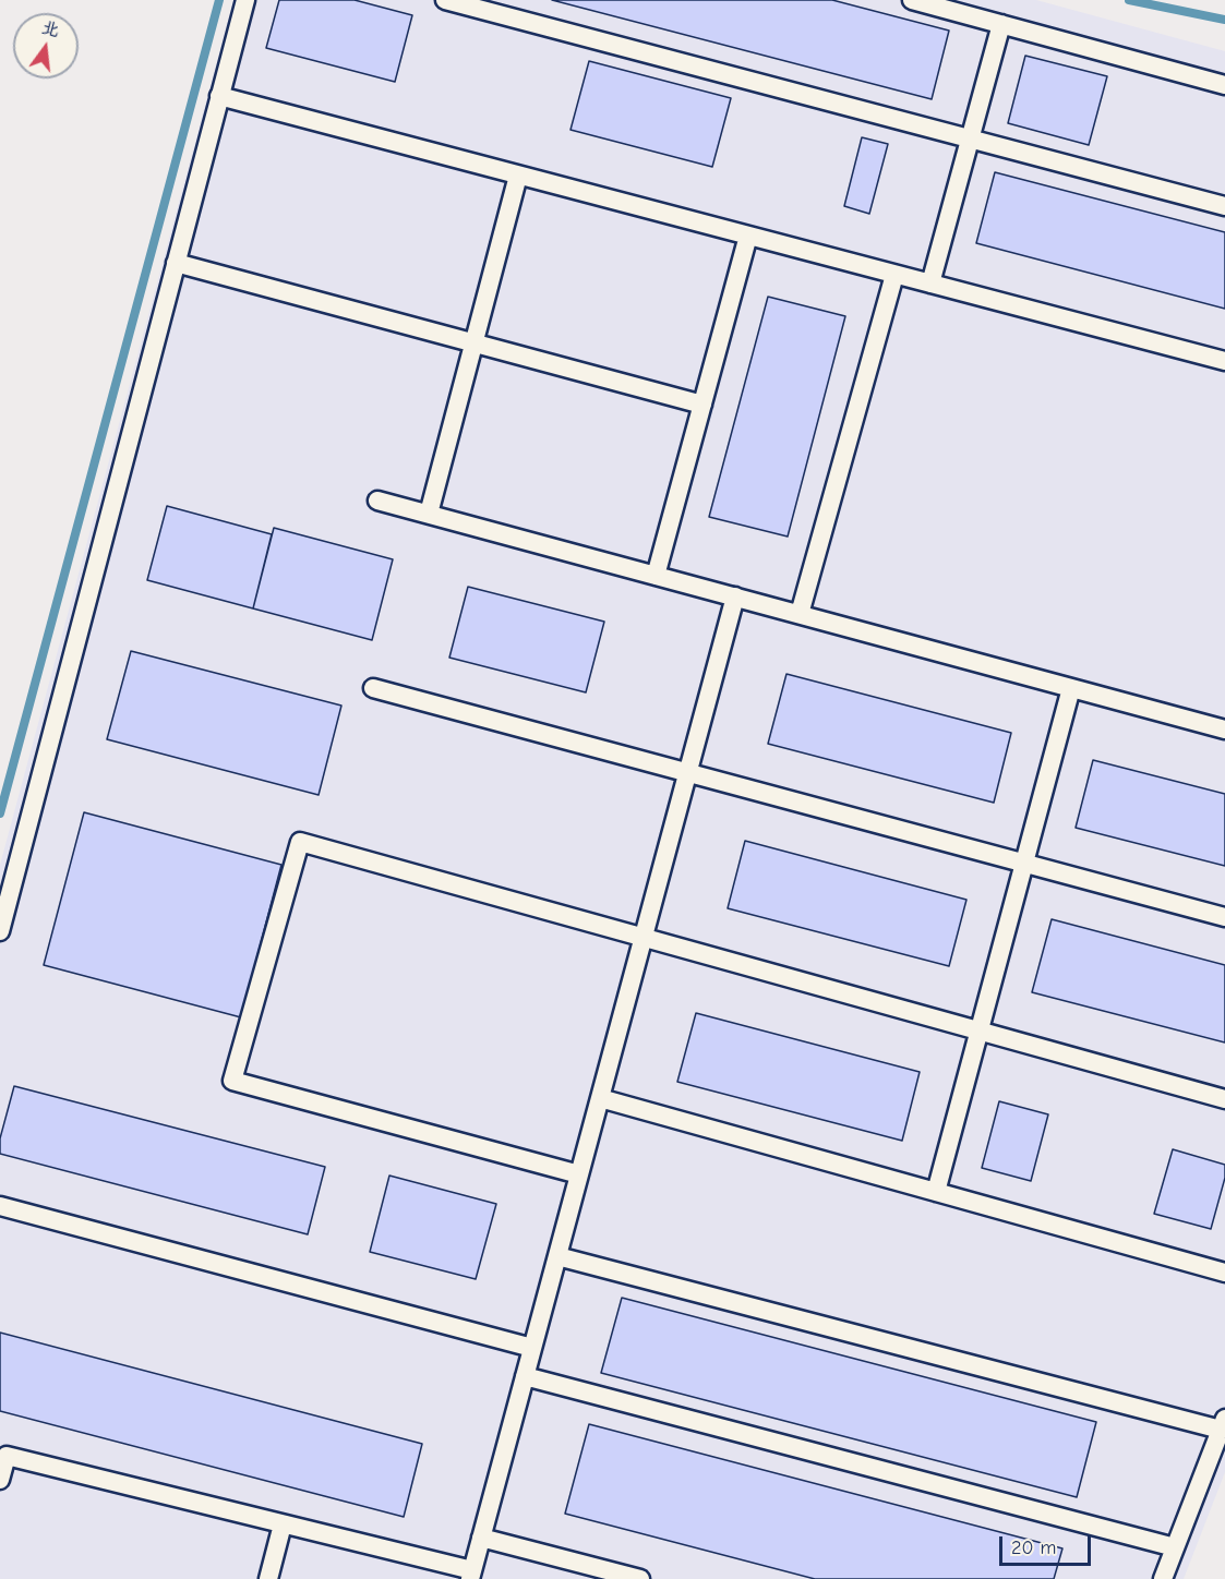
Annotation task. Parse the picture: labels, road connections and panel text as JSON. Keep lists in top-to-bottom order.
{
  "scale_bar": "20 m",
  "north": "top"
}
